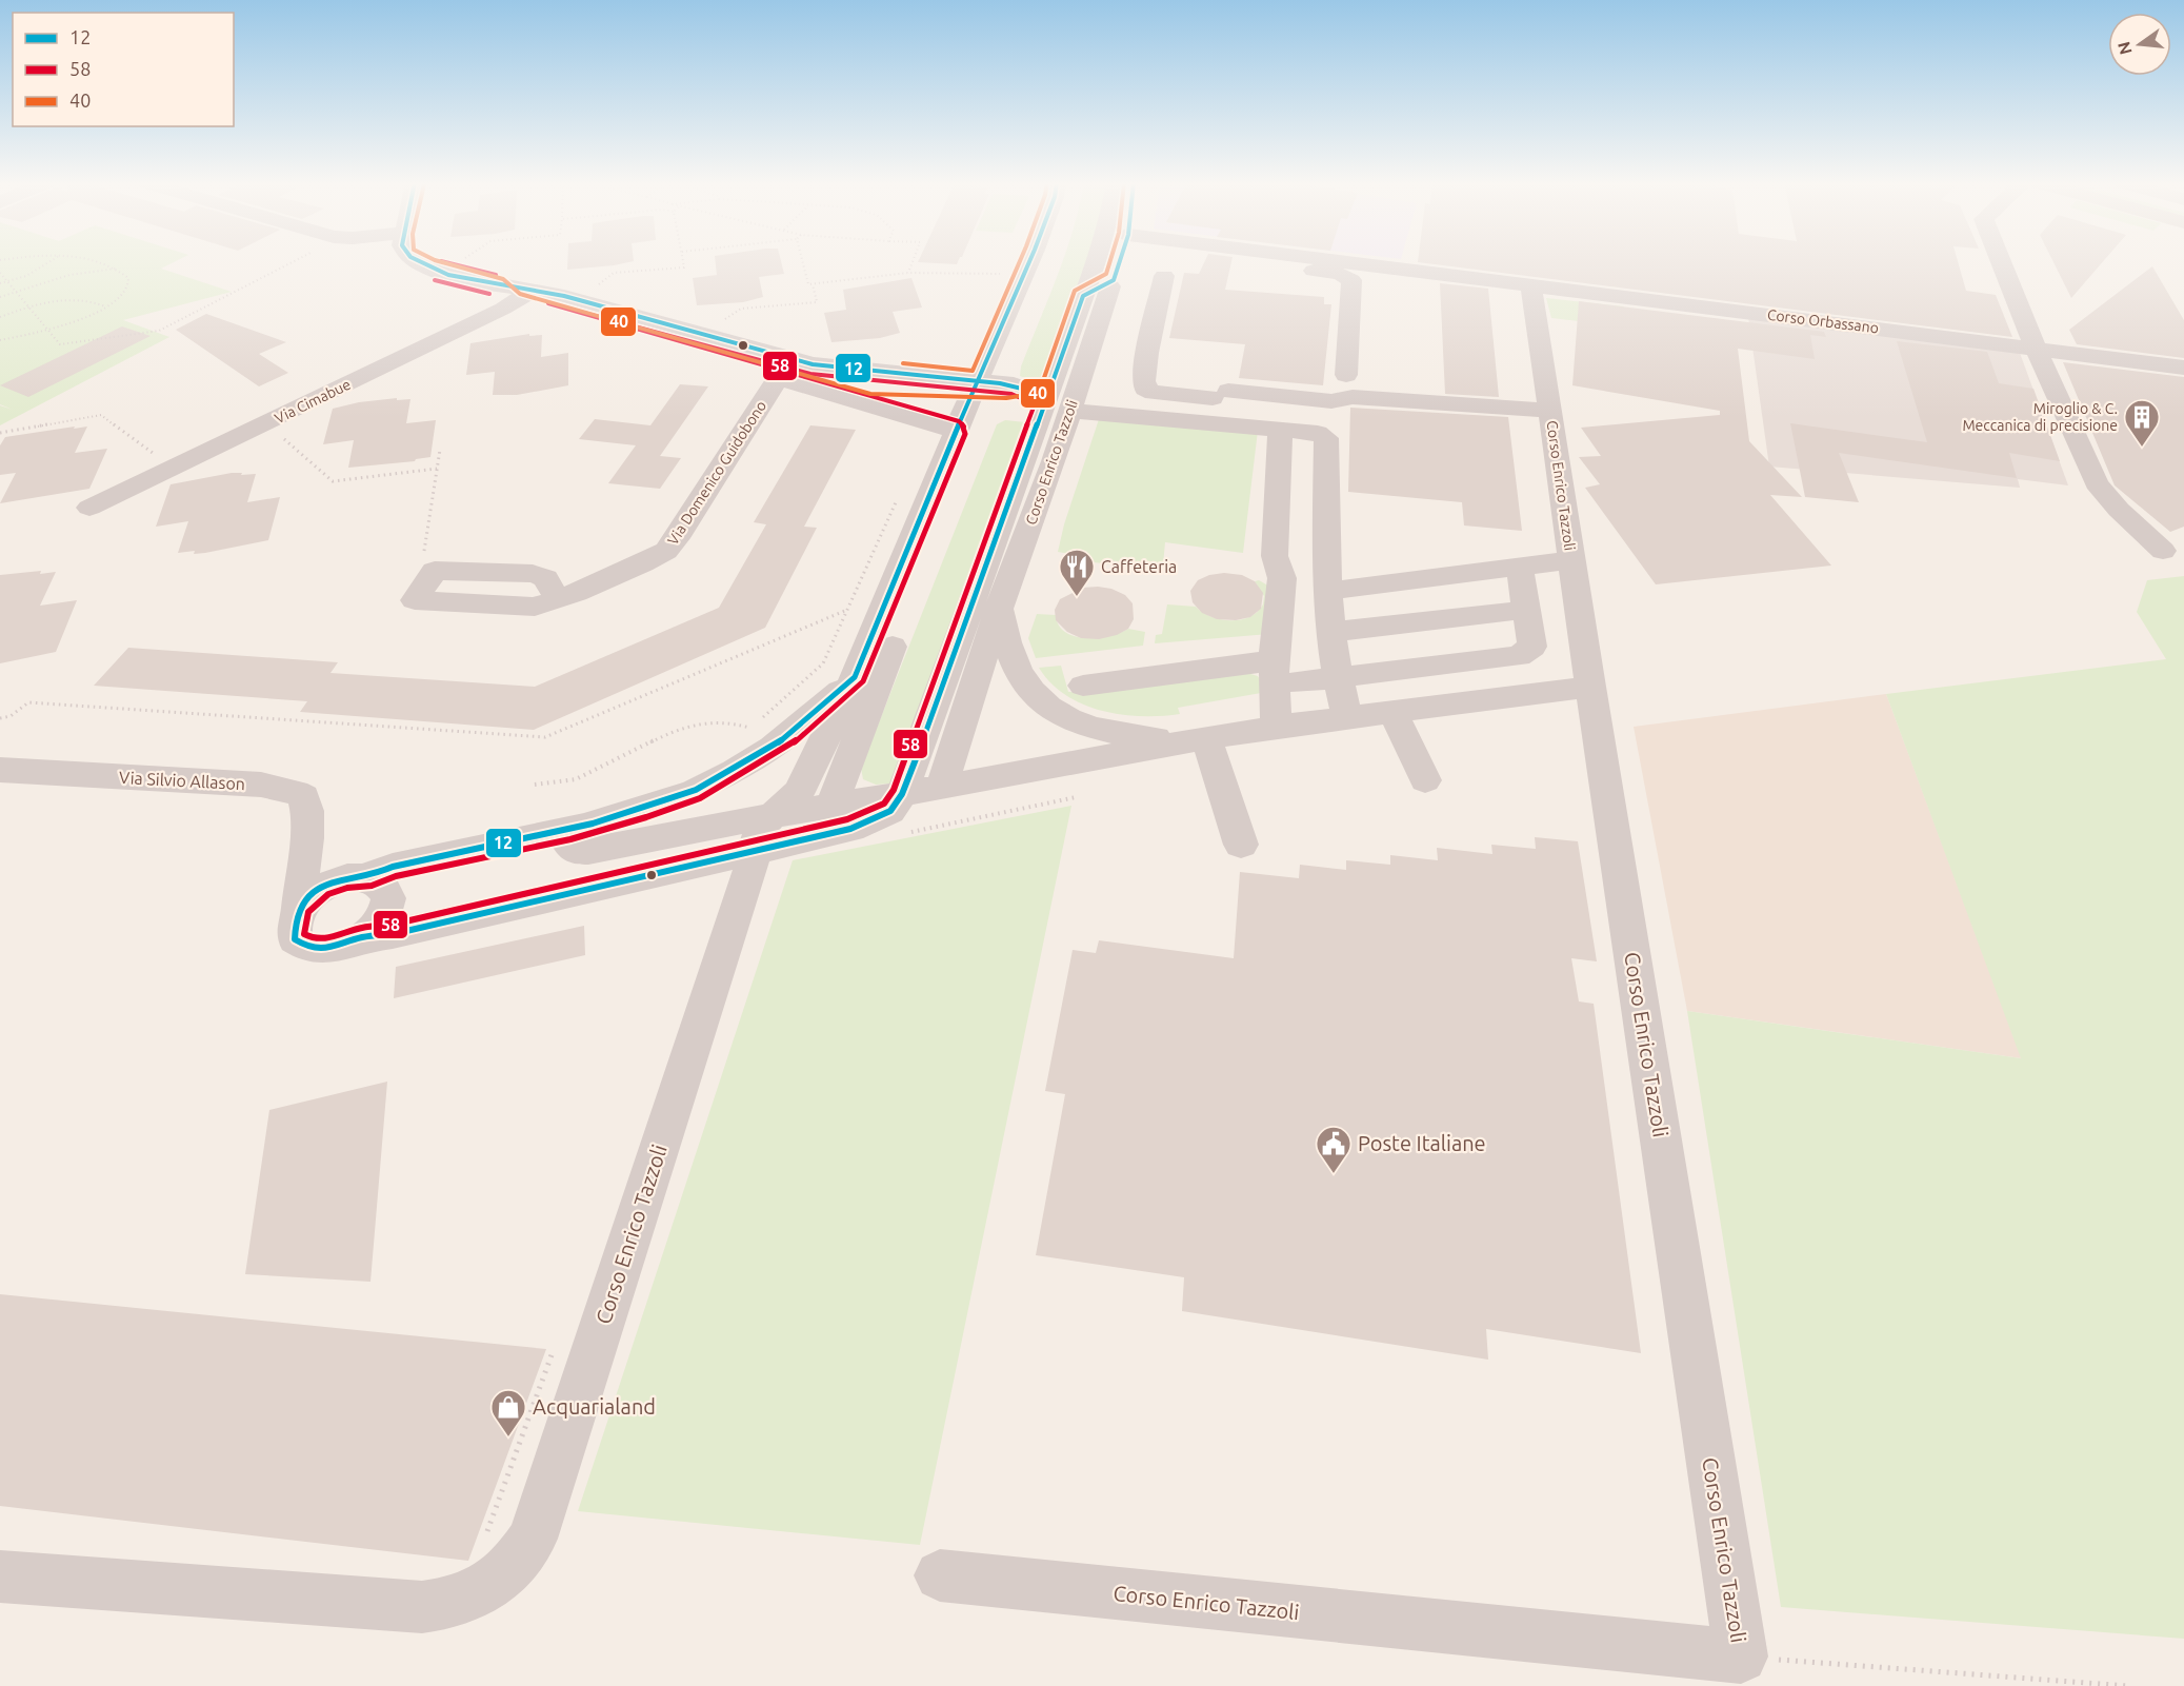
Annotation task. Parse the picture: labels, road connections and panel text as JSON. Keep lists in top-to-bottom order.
{
  "streets": {
    "street": [
      "Corso Orbassano",
      "Via Cimabue",
      "Corso Enrico Tazzoli",
      "Via Domenico Guidobono",
      "Via Silvio Allason"
    ]
  },
  "crossings": [
    ["Corso Orbassano", "Corso Enrico Tazzoli"],
    ["Corso Enrico Tazzoli", "Via Silvio Allason"]
  ],
  "places": {
    "building": ["Miroglio & C. Meccanica di precisione"],
    "restaurant": ["Caffeteria"],
    "public building": ["Poste Italiane"],
    "shop": ["Acquarialand"]
  },
  "lines": ["transit line 12", "transit line 40", "transit line 58"],
  "legend": ["12", "58", "40"],
  "north": "left"
}
